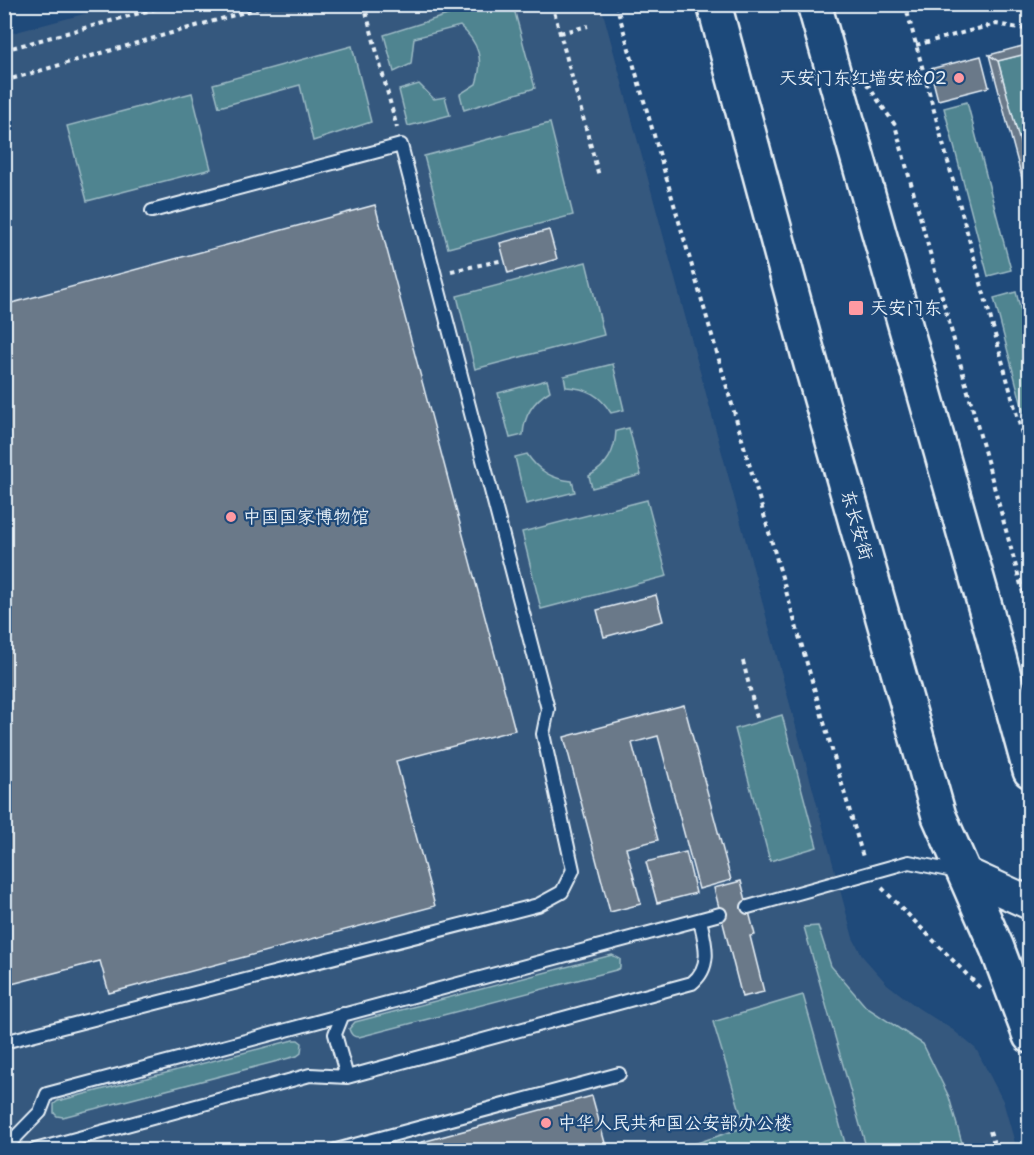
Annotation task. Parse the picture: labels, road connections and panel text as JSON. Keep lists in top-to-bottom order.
{
  "streets": {
    "highway": ["东长安街"]
  },
  "places": {
    "other": ["天安门东红墙安检02", "中国国家博物馆", "中华人民共和国公安部办公楼"],
    "transit": ["天安门东"]
  }
}
